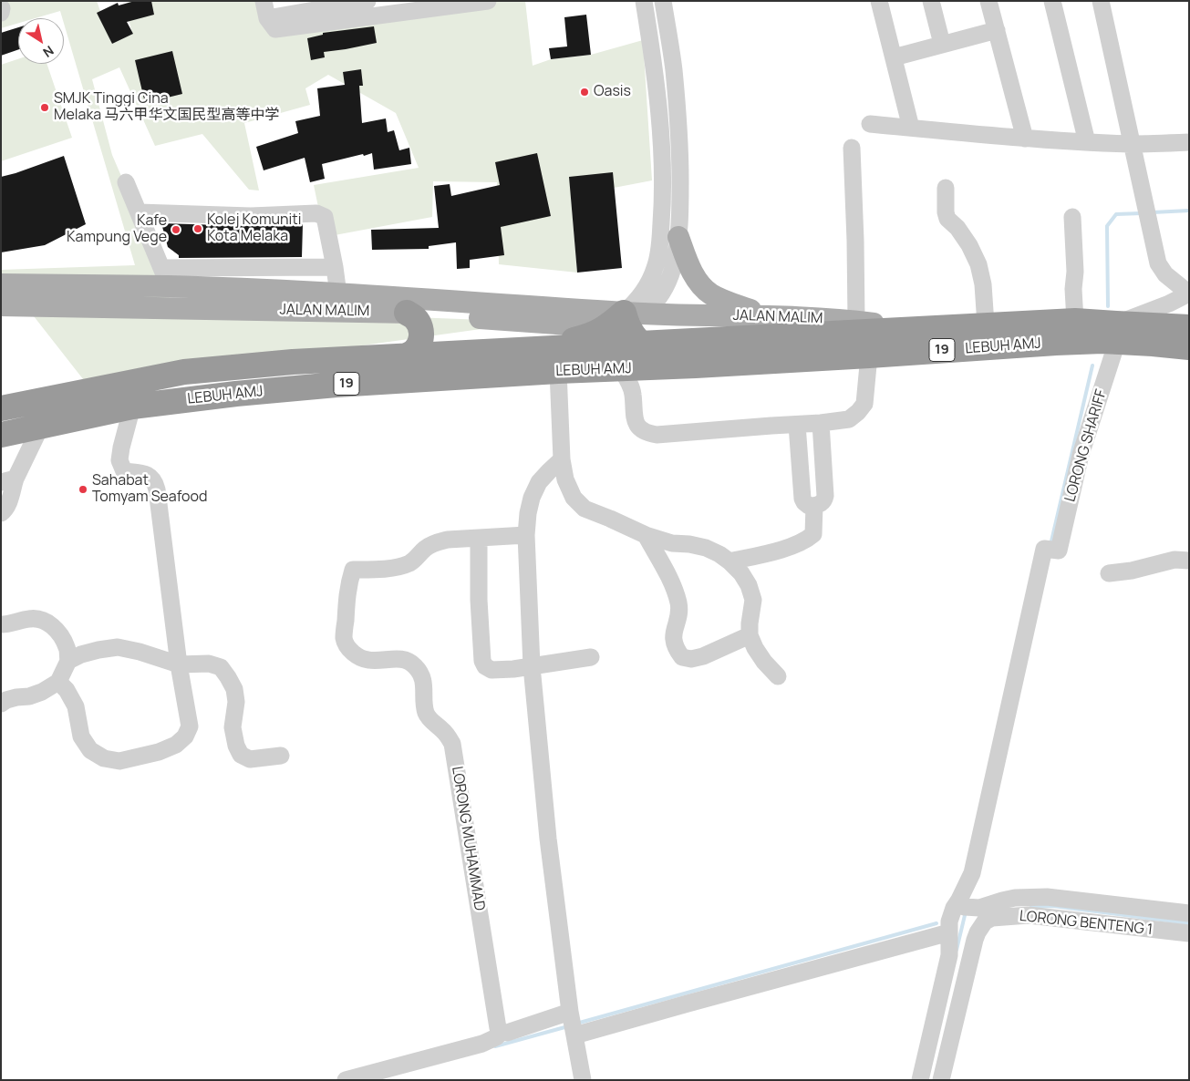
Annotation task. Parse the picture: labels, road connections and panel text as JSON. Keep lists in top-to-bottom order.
{
  "streets": {
    "highway": ["LEBUH AMJ", "19"],
    "main road": ["JALAN MALIM"],
    "street": ["LORONG SHARIFF", "LORONG MUHAMMAD", "LORONG BENTENG 1"]
  },
  "crossings": [
    ["JALAN MALIM", "LEBUH AMJ"],
    ["LEBUH AMJ", "LORONG SHARIFF"],
    ["LORONG SHARIFF", "LORONG BENTENG 1"]
  ],
  "places": [
    "Oasis",
    "SMJK Tinggi Cina Melaka 马六甲华文国民型高等中学",
    "Kolej Komuniti Kota Melaka",
    "Kafe Kampung Vege",
    "Sahabat Tomyam Seafood"
  ],
  "north": "bottom right"
}
